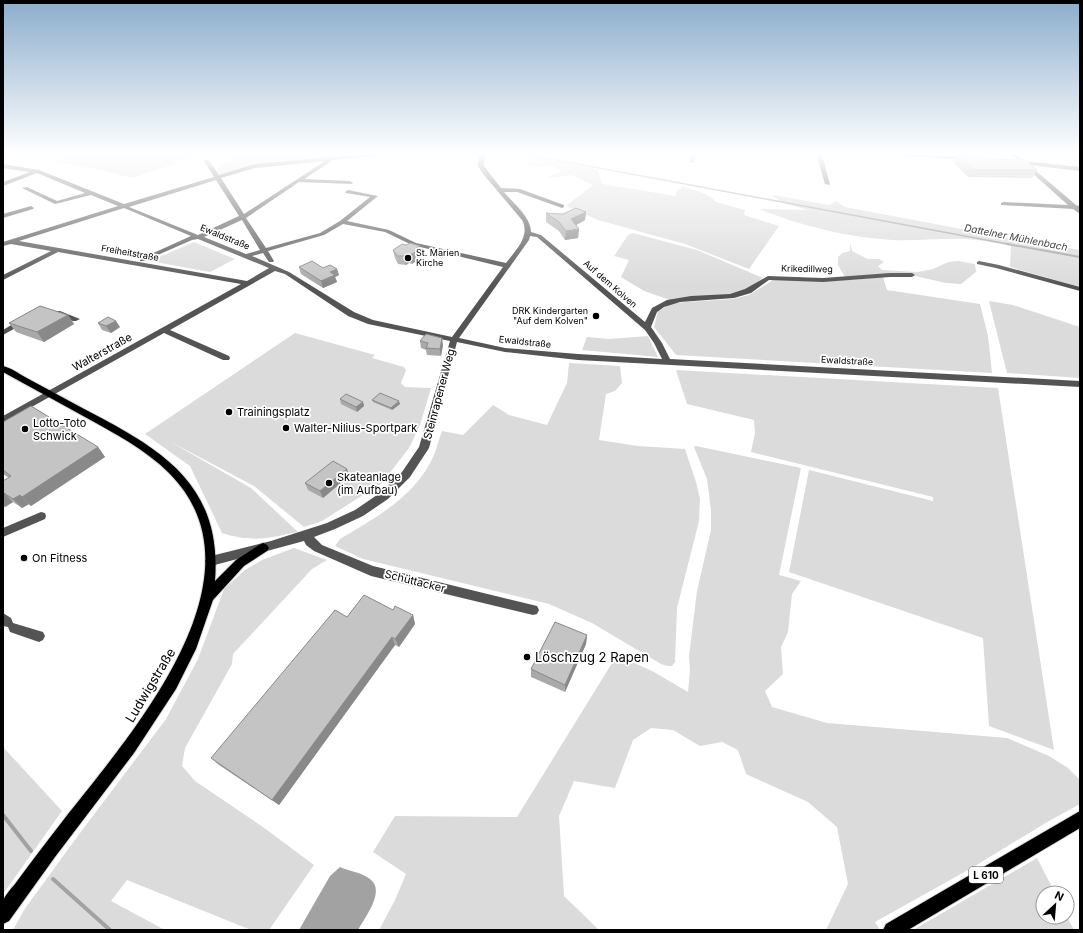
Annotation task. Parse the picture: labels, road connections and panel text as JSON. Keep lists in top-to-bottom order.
{
  "streets": {
    "main road": ["Ludwigstraße", "L 610"],
    "street": [
      "Ewaldstraße",
      "Freiheitstraße",
      "Krikedillweg",
      "Auf dem Kolven",
      "Walterstraße",
      "Steinrapener Weg",
      "Schüttacker"
    ]
  },
  "crossings": [
    ["Ewaldstraße", "Auf dem Kolven"],
    ["Ewaldstraße", "Walterstraße"],
    ["Ewaldstraße", "Steinrapener Weg"],
    ["Freiheitstraße", "Walterstraße"],
    ["Krikedillweg", "Auf dem Kolven"],
    ["Auf dem Kolven", "Steinrapener Weg"],
    ["Walterstraße", "Ludwigstraße"],
    ["Steinrapener Weg", "Schüttacker"],
    ["Steinrapener Weg", "Ludwigstraße"]
  ],
  "water": ["Dattelner Mühlenbach"],
  "places": [
    "St. Marien Kirche",
    "DRK Kindergarten \"Auf dem Kolven\"",
    "Trainingsplatz",
    "Walter-Nilius-Sportpark",
    "Lotto-Toto Schwick",
    "Skateanlage (im Aufbau)",
    "On Fitness",
    "Löschzug 2 Rapen"
  ],
  "north": "top right"
}
